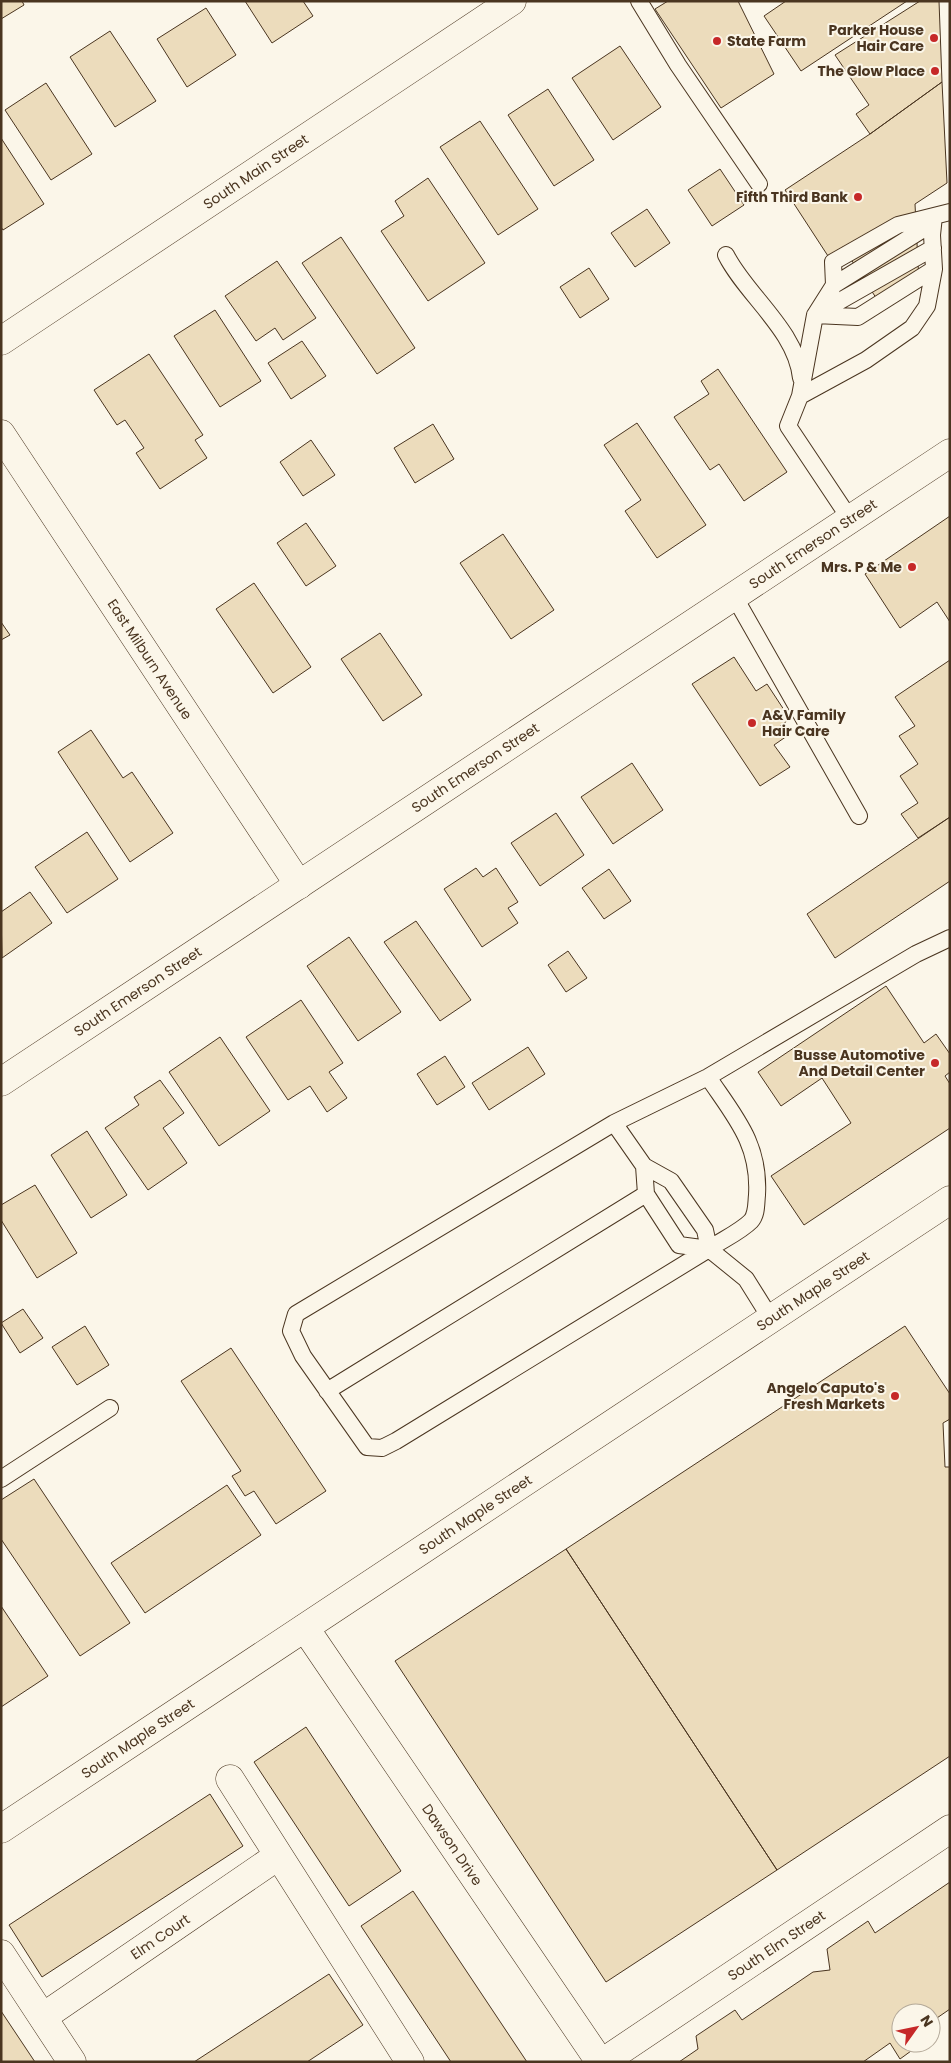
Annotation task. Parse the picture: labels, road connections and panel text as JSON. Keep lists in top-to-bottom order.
{
  "streets": {
    "street": [
      "South Main Street",
      "South Emerson Street",
      "East Milburn Avenue",
      "South Maple Street",
      "Dawson Drive",
      "Elm Court",
      "South Elm Street"
    ]
  },
  "crossings": [
    ["South Emerson Street", "East Milburn Avenue"],
    ["South Maple Street", "Dawson Drive"],
    ["Dawson Drive", "South Elm Street"]
  ],
  "places": [
    "Parker House Hair Care",
    "State Farm",
    "The Glow Place",
    "Fifth Third Bank",
    "Mrs. P & Me",
    "A&V Family Hair Care",
    "Busse Automotive And Detail Center",
    "Angelo Caputo's Fresh Markets"
  ],
  "north": "top right"
}
